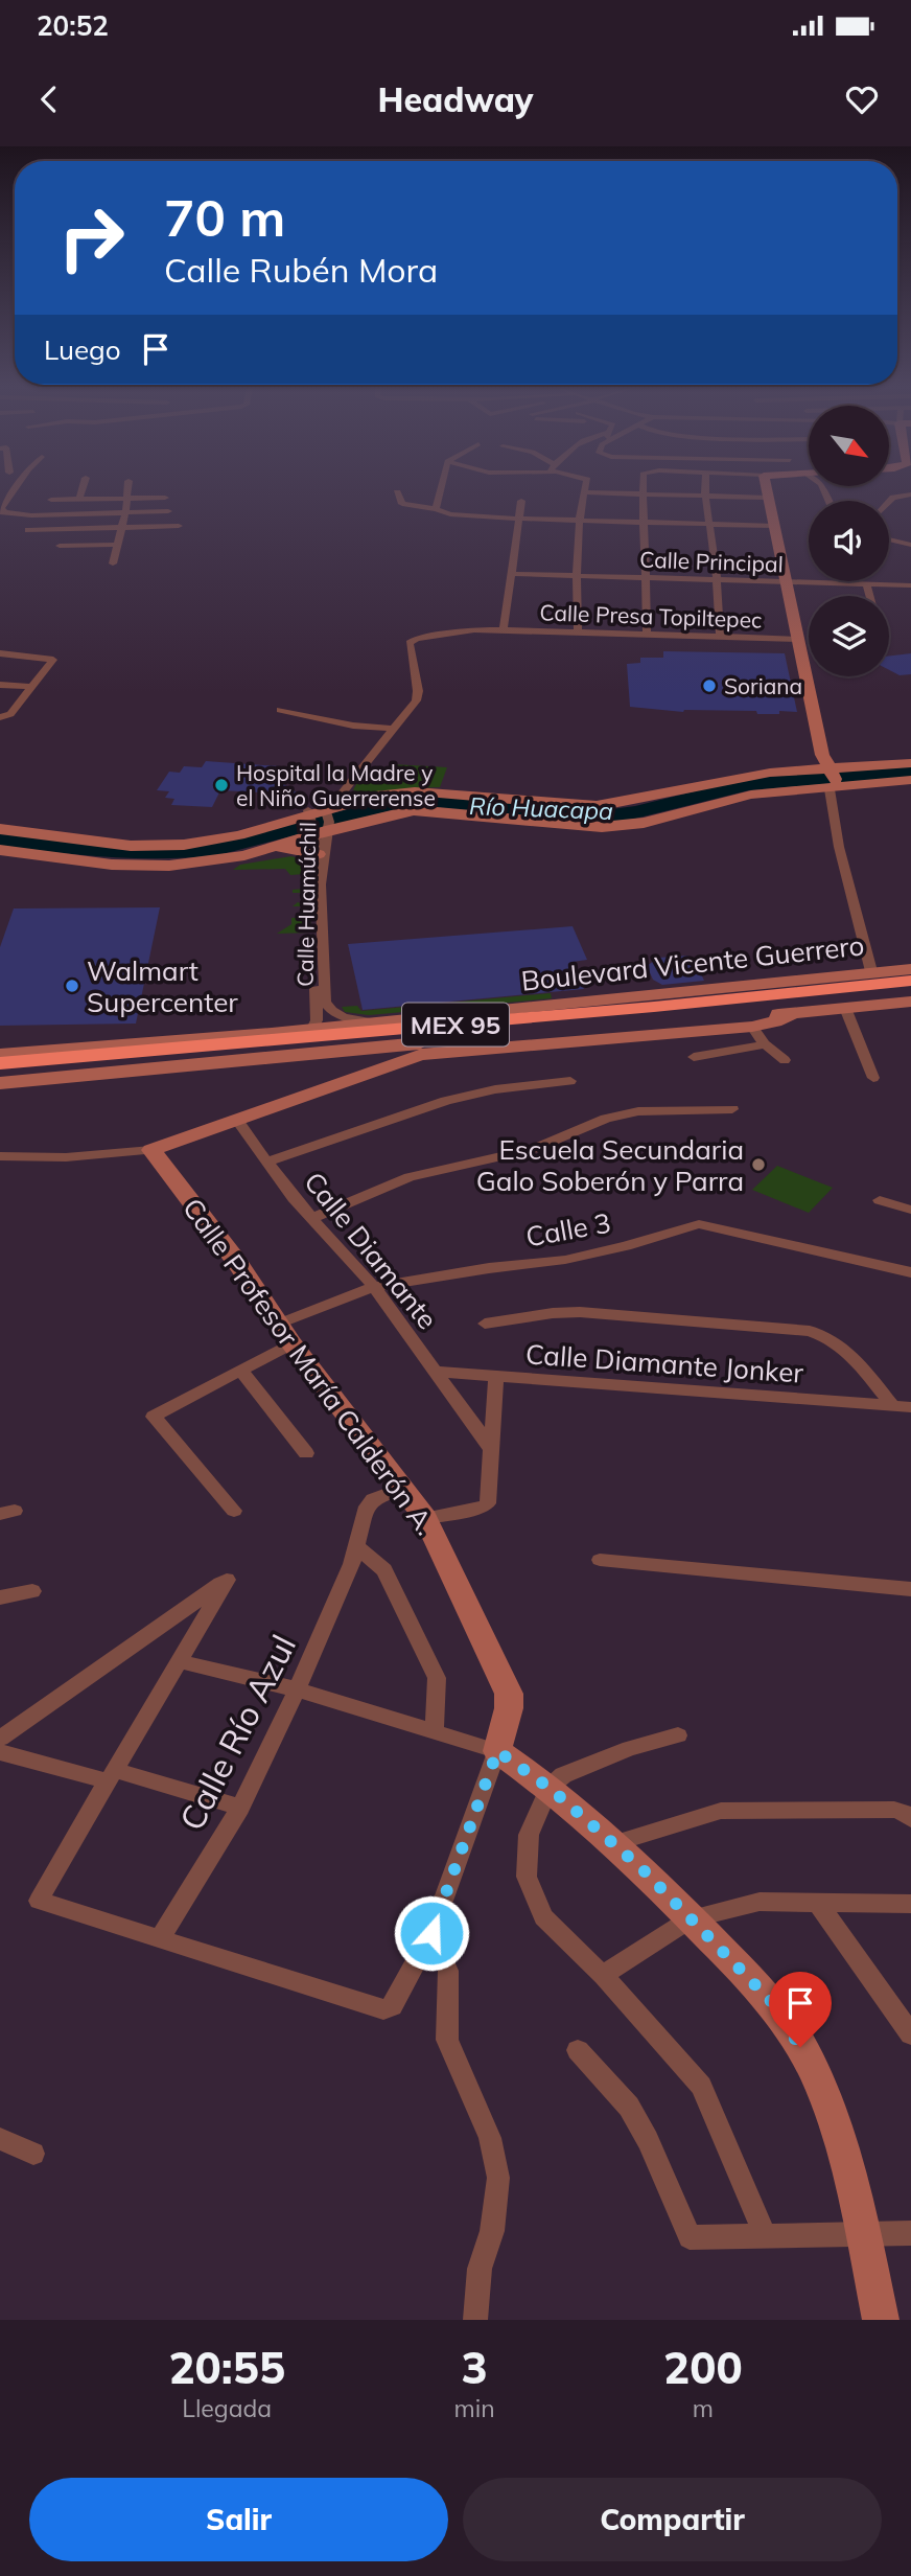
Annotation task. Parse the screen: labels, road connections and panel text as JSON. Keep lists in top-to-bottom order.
{
  "streets": {
    "highway": ["Boulevard Vicente Guerrero", "MEX 95"],
    "main road": ["Calle Profesor María Calderón A."],
    "street": [
      "Calle Principal",
      "Calle Presa Topiltepec",
      "Calle Huamúchil",
      "Calle 3",
      "Calle Diamante",
      "Calle Diamante Jonker",
      "Calle Río Azul"
    ]
  },
  "crossings": [
    ["Calle Presa Topiltepec", "Calle Huamúchil"],
    ["Calle Huamúchil", "Boulevard Vicente Guerrero"],
    ["Calle 3", "Calle Diamante"],
    ["Calle 3", "Calle Profesor María Calderón A."],
    ["Calle Diamante", "Calle Diamante Jonker"],
    ["Calle Profesor María Calderón A.", "Calle Río Azul"]
  ],
  "water": ["Río Huacapa"],
  "places": [
    "Soriana",
    "Hospital la Madre y el Niño Guerrerense",
    "Walmart Supercenter",
    "Escuela Secundaria Galo Soberón y Parra"
  ],
  "north": "bottom right",
  "page": {
    "status": "20:52",
    "header": "Headway",
    "turn": ["70 m", "Calle Rubén Mora"],
    "then": "Luego",
    "eta": [
      "20:55",
      "Llegada",
      "3",
      "min",
      "200",
      "m"
    ],
    "buttons": ["Salir", "Compartir"]
  }
}
